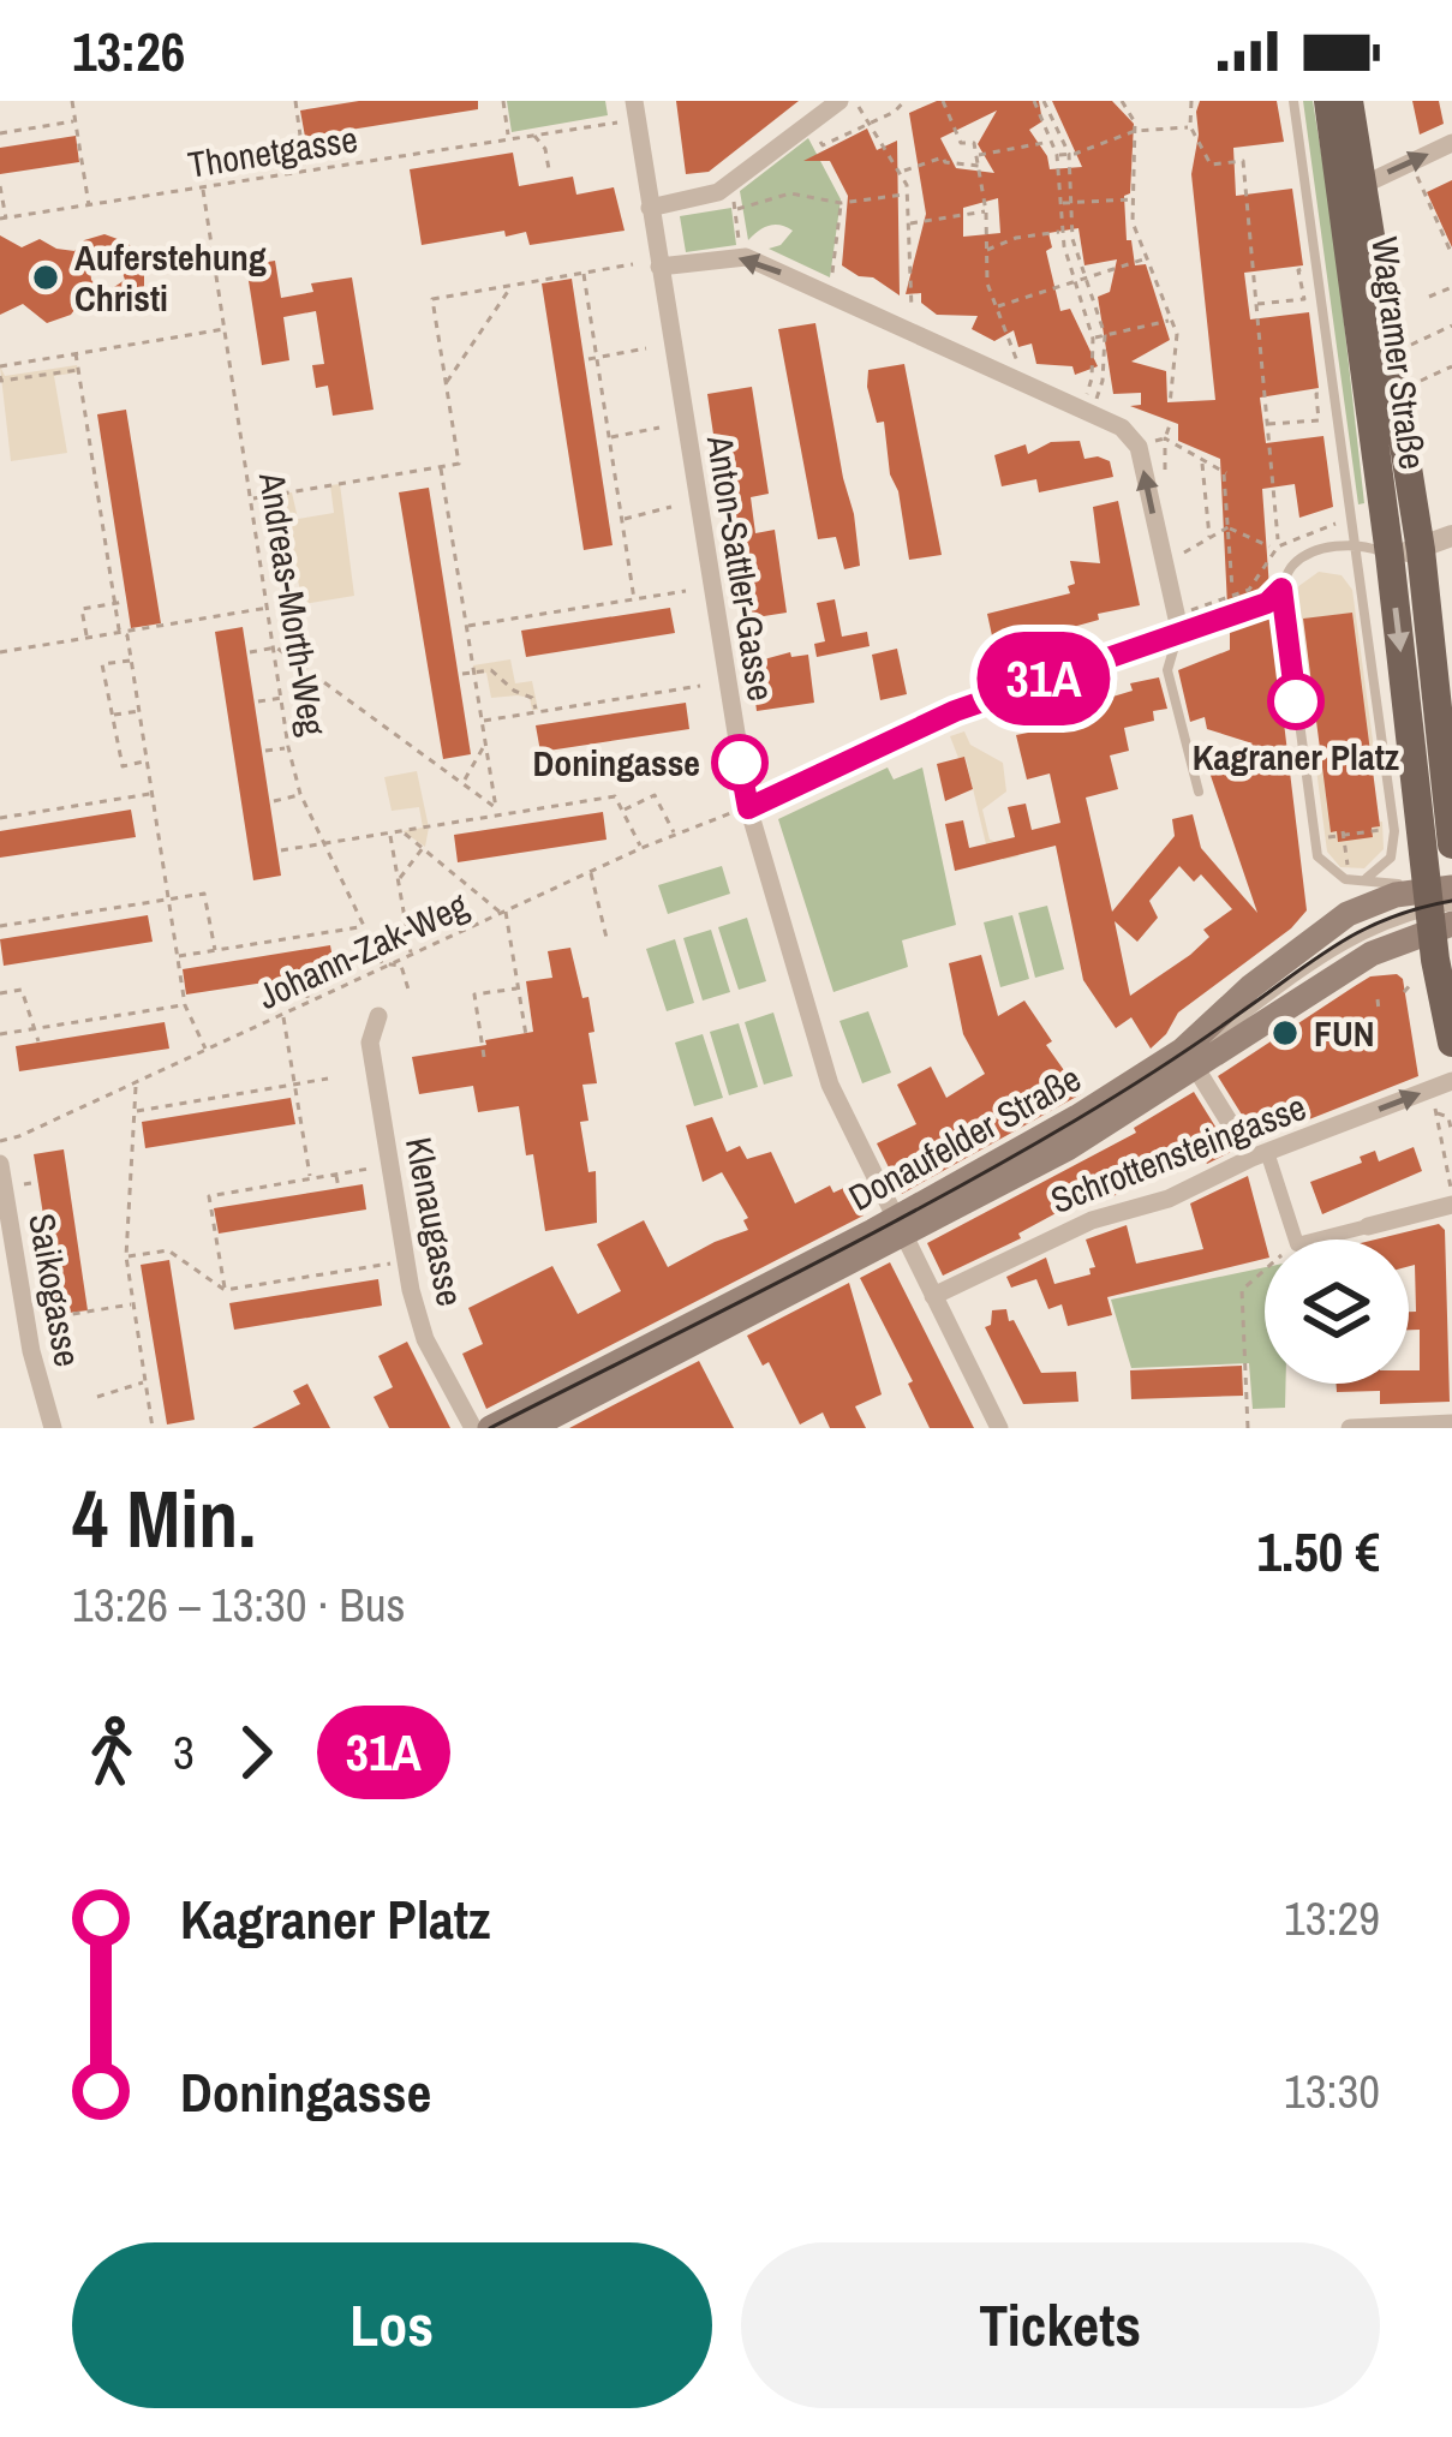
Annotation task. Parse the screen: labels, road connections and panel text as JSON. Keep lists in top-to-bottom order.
{
  "streets": {
    "main road": ["Wagramer Straße", "Donaufelder Straße"],
    "street": [
      "Anton-Sattler-Gasse",
      "Schrottensteingasse",
      "Klenaugasse",
      "Saikogasse"
    ],
    "path": ["Thonetgasse", "Andreas-Morth-Weg", "Johann-Zak-Weg"]
  },
  "crossings": [
    ["Thonetgasse", "Anton-Sattler-Gasse"],
    ["Thonetgasse", "Andreas-Morth-Weg"],
    ["Wagramer Straße", "Donaufelder Straße"],
    ["Anton-Sattler-Gasse", "Johann-Zak-Weg"],
    ["Anton-Sattler-Gasse", "Donaufelder Straße"],
    ["Anton-Sattler-Gasse", "Schrottensteingasse"],
    ["Andreas-Morth-Weg", "Johann-Zak-Weg"]
  ],
  "places": [
    "Auferstehung Christi",
    "Kagraner Platz",
    "Doningasse",
    "FUN"
  ],
  "lines": ["bus line 31A"],
  "page": {
    "status": "13:26",
    "on_map": "31A",
    "heading": ["4 Min.", "13:26 – 13:30 · Bus", "1.50 €"],
    "legs": ["3", "31A"],
    "list": [
      {
        "name": "Kagraner Platz",
        "value": "13:29"
      },
      {
        "name": "Doningasse",
        "value": "13:30"
      }
    ],
    "buttons": ["Los", "Tickets"]
  }
}
